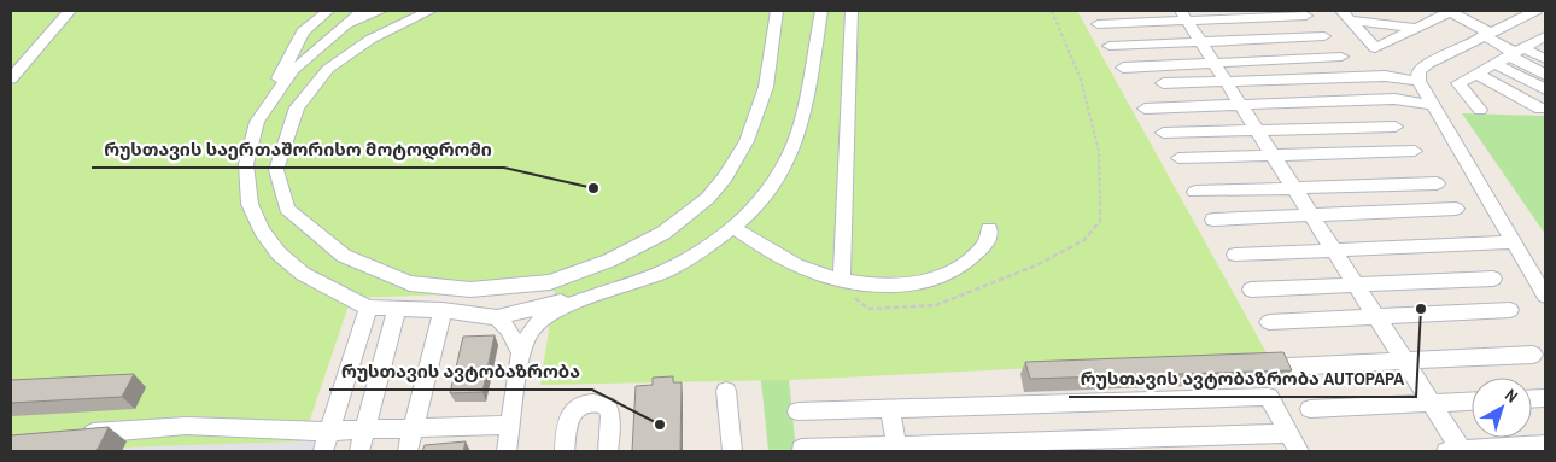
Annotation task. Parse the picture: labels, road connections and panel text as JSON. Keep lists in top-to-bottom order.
{
  "places": ["რუსთავის საერთაშორისო მოტოდრომი", "რუსთავის ავტობაზრობა AUTOPAPA", "რუსთავის ავტობაზრობა"],
  "north": "top right"
}
